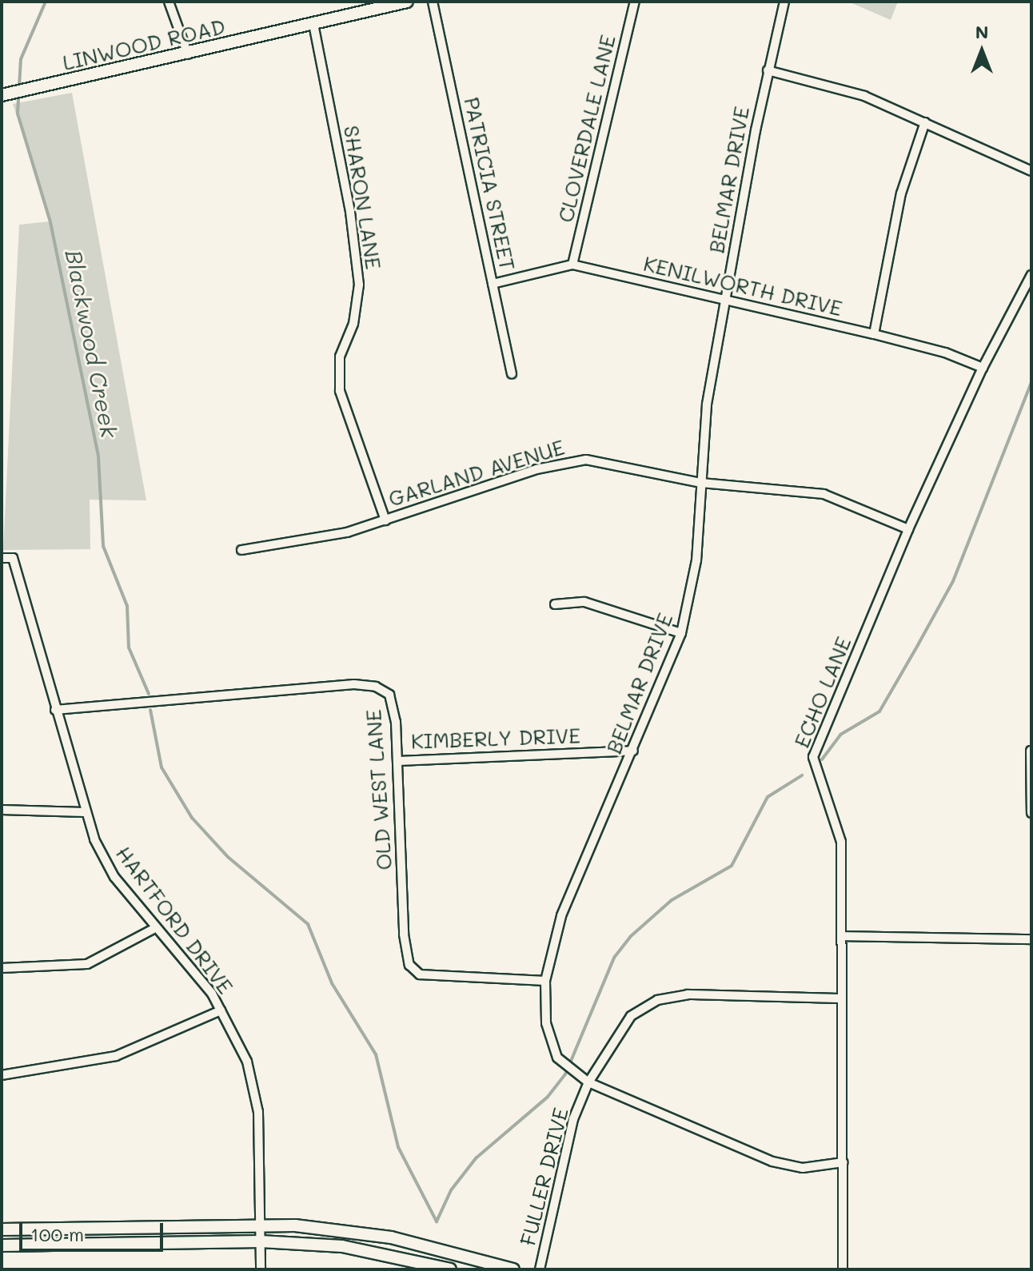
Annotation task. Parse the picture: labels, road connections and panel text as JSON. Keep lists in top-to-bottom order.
{
  "streets": {
    "main road": ["LINWOOD ROAD"],
    "street": [
      "CLOVERDALE LANE",
      "BELMAR DRIVE",
      "PATRICIA STREET",
      "SHARON LANE",
      "KENILWORTH DRIVE",
      "GARLAND AVENUE",
      "ECHO LANE",
      "KIMBERLY DRIVE",
      "OLD WEST LANE",
      "HARTFORD DRIVE",
      "FULLER DRIVE"
    ]
  },
  "crossings": [
    ["LINWOOD ROAD", "SHARON LANE"],
    ["CLOVERDALE LANE", "KENILWORTH DRIVE"],
    ["BELMAR DRIVE", "KENILWORTH DRIVE"],
    ["BELMAR DRIVE", "GARLAND AVENUE"],
    ["BELMAR DRIVE", "ECHO LANE"],
    ["BELMAR DRIVE", "KIMBERLY DRIVE"],
    ["BELMAR DRIVE", "OLD WEST LANE"],
    ["BELMAR DRIVE", "FULLER DRIVE"],
    ["PATRICIA STREET", "KENILWORTH DRIVE"],
    ["SHARON LANE", "GARLAND AVENUE"],
    ["KENILWORTH DRIVE", "ECHO LANE"],
    ["GARLAND AVENUE", "ECHO LANE"],
    ["ECHO LANE", "FULLER DRIVE"],
    ["KIMBERLY DRIVE", "OLD WEST LANE"],
    ["OLD WEST LANE", "HARTFORD DRIVE"]
  ],
  "water": ["Blackwood Creek"],
  "scale_bar": "100 m",
  "north": "top"
}
